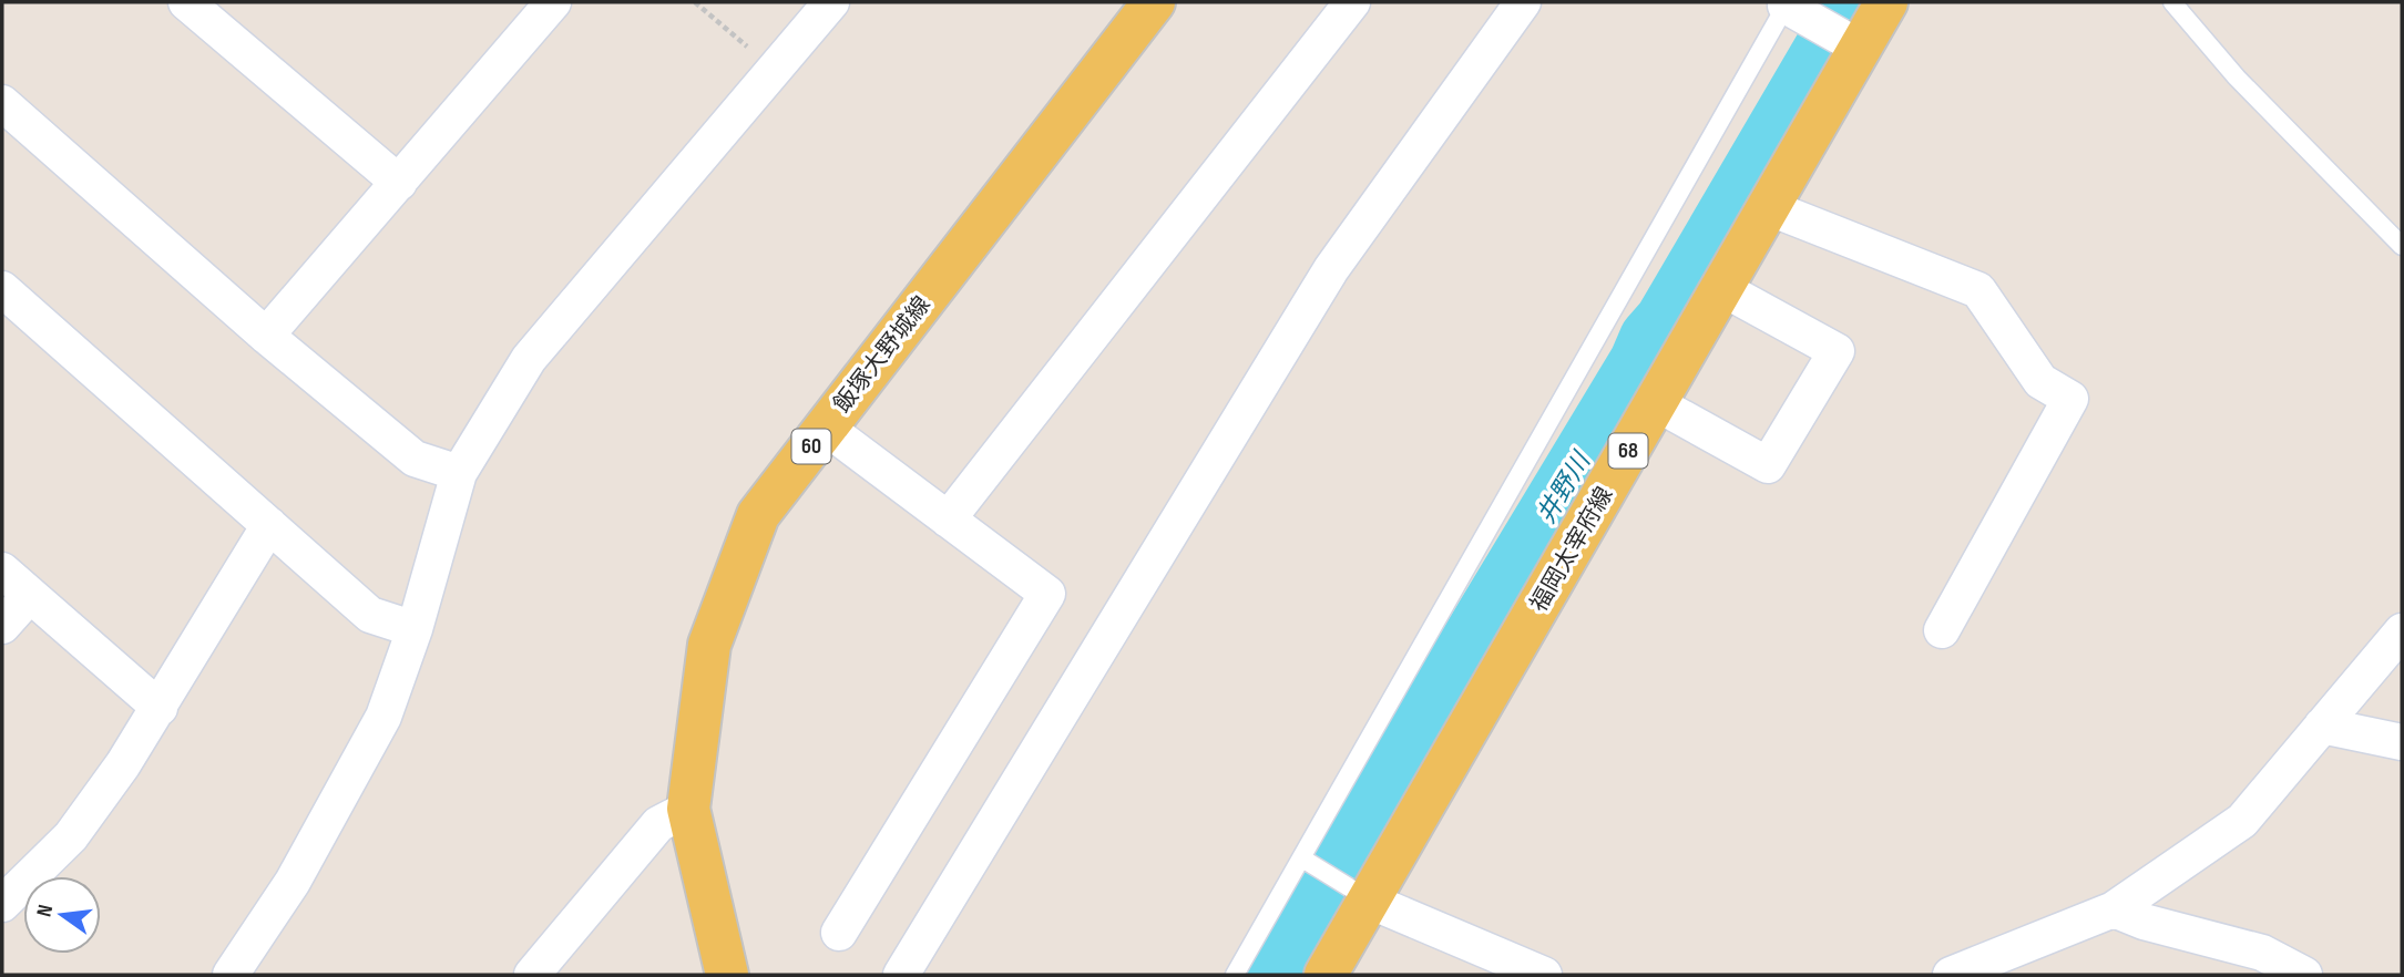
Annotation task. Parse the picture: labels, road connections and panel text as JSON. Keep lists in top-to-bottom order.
{
  "streets": {
    "main road": [
      "飯塚大野城線",
      "60",
      "68",
      "福岡太宰府線"
    ]
  },
  "water": ["井野川"],
  "north": "left"
}
